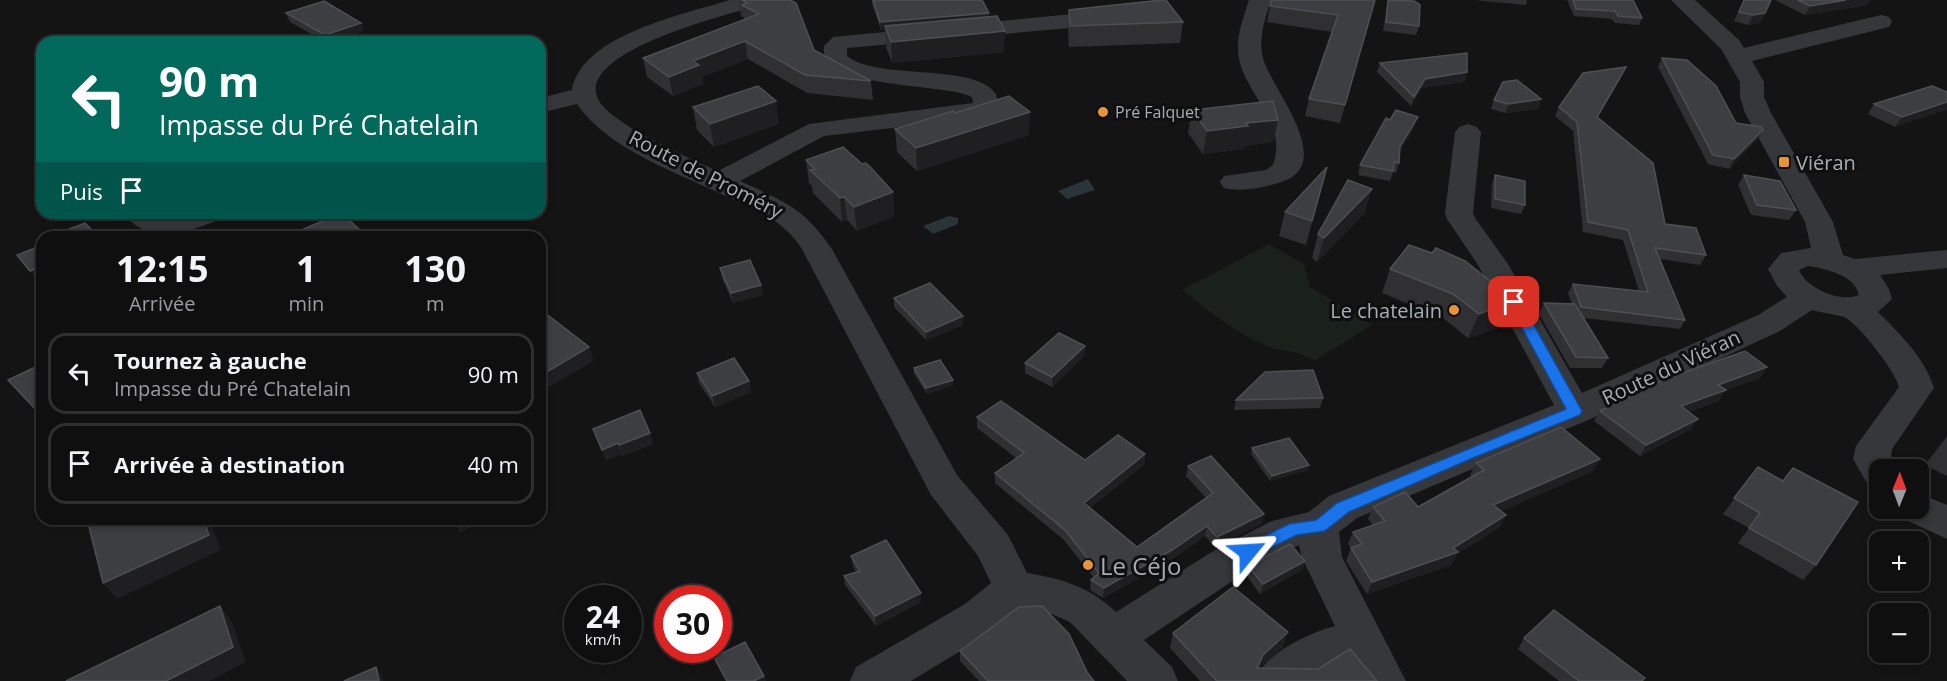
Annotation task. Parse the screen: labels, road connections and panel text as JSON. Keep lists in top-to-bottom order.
{
  "streets": {
    "street": ["Route de Proméry", "Route du Viéran"]
  },
  "places": {
    "other": ["Pré Falquet", "Le chatelain", "Le Céjo"],
    "transit": ["Viéran"]
  },
  "north": "top",
  "page": {
    "turn": ["90 m", "Impasse du Pré Chatelain"],
    "then": "Puis",
    "eta": [
      "12:15",
      "Arrivée",
      "1",
      "min",
      "130",
      "m"
    ],
    "list": [
      {
        "name": "Tournez à gauche",
        "note": "Impasse du Pré Chatelain",
        "value": "90 m"
      },
      {
        "name": "Arrivée à destination",
        "value": "40 m"
      }
    ],
    "map_buttons": ["+", "−"],
    "speed": "24 km/h",
    "limit": "30"
  }
}
